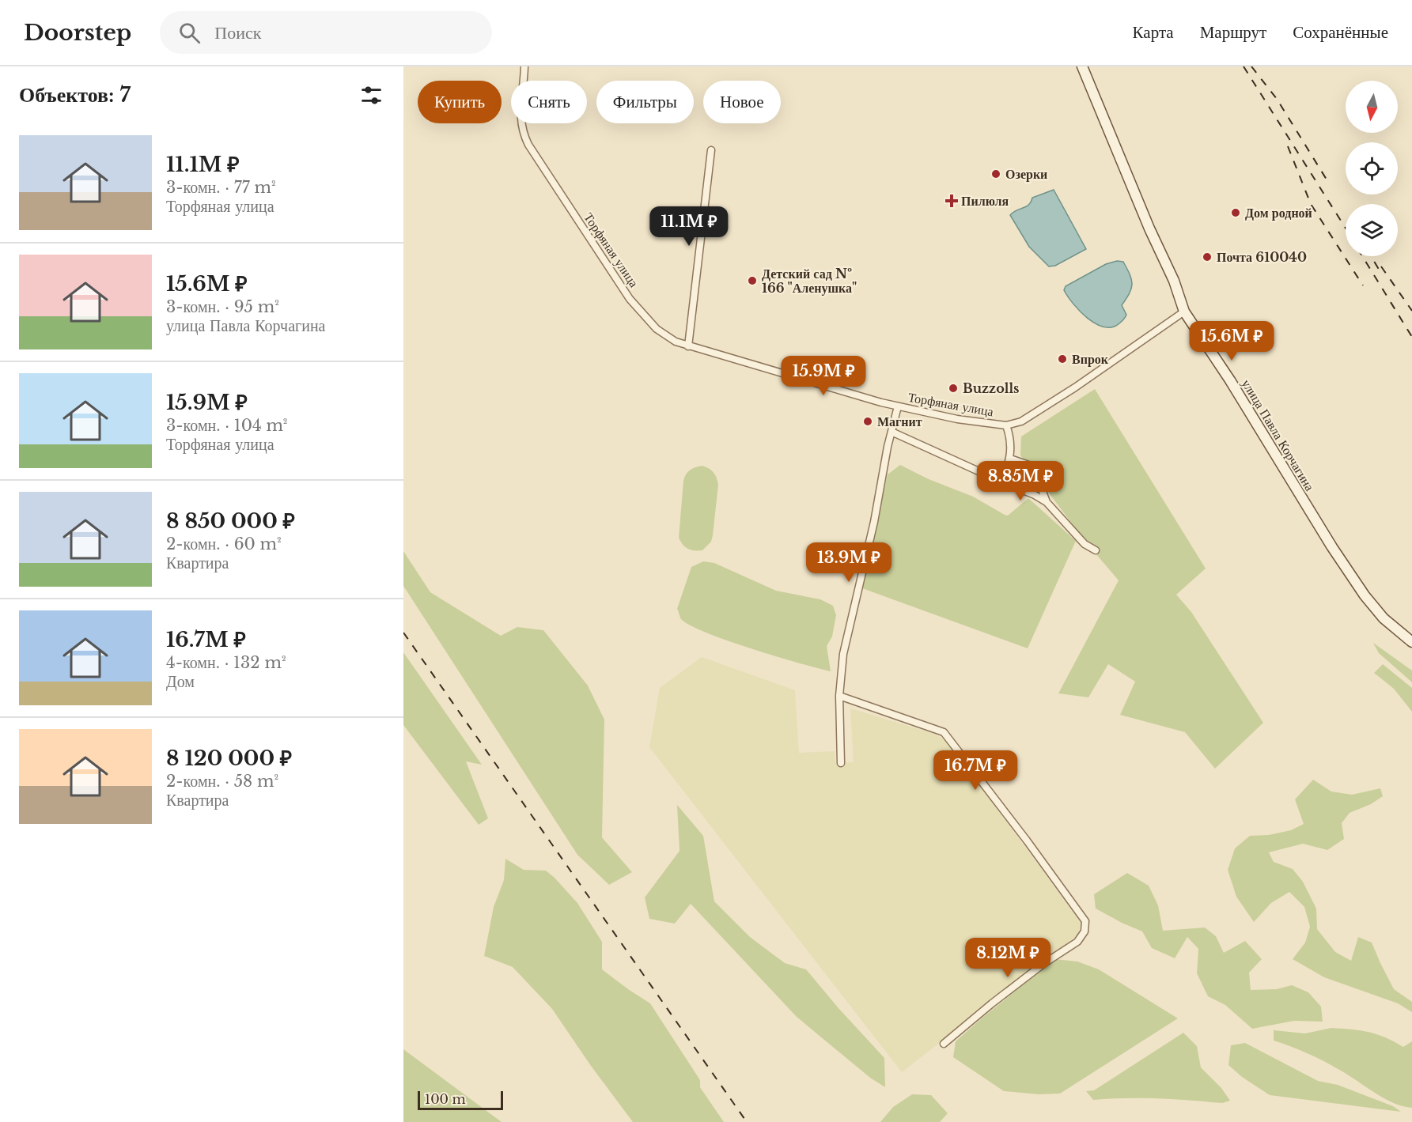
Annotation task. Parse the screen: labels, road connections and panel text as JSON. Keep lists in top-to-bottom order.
{
  "streets": {
    "main road": ["улица Павла Корчагина"],
    "street": ["Торфяная улица"]
  },
  "crossings": [
    ["Торфяная улица", "улица Павла Корчагина"]
  ],
  "places": {
    "other": [
      "Озерки",
      "Дом родной",
      "Почта 610040",
      "Детский сад № 166 \"Аленушка\"",
      "Впрок",
      "Buzzolls",
      "Магнит"
    ],
    "health": ["Пилюля"]
  },
  "scale_bar": "100 m",
  "north": "bottom",
  "page": {
    "header": "Doorstep",
    "search": "Поиск",
    "nav": ["Карта", "Маршрут", "Сохранённые"],
    "heading": "Объектов: 7",
    "chip": [
      "Купить",
      "Снять",
      "Фильтры",
      "Новое"
    ],
    "list": [
      {
        "name": "11.1M ₽",
        "note": "3-комн. · 77 m² · Торфяная улица"
      },
      {
        "name": "15.6M ₽",
        "note": "3-комн. · 95 m² · улица Павла Корчагина"
      },
      {
        "name": "15.9M ₽",
        "note": "3-комн. · 104 m² · Торфяная улица"
      },
      {
        "name": "8 850 000 ₽",
        "note": "2-комн. · 60 m² · Квартира"
      },
      {
        "name": "16.7M ₽",
        "note": "4-комн. · 132 m² · Дом"
      },
      {
        "name": "8 120 000 ₽",
        "note": "2-комн. · 58 m² · Квартира"
      }
    ],
    "price": [
      "11.1M ₽",
      "15.6M ₽",
      "15.9M ₽",
      "8.85M ₽",
      "13.9M ₽",
      "16.7M ₽",
      "8.12M ₽"
    ],
    "scale": "100 m"
  }
}
